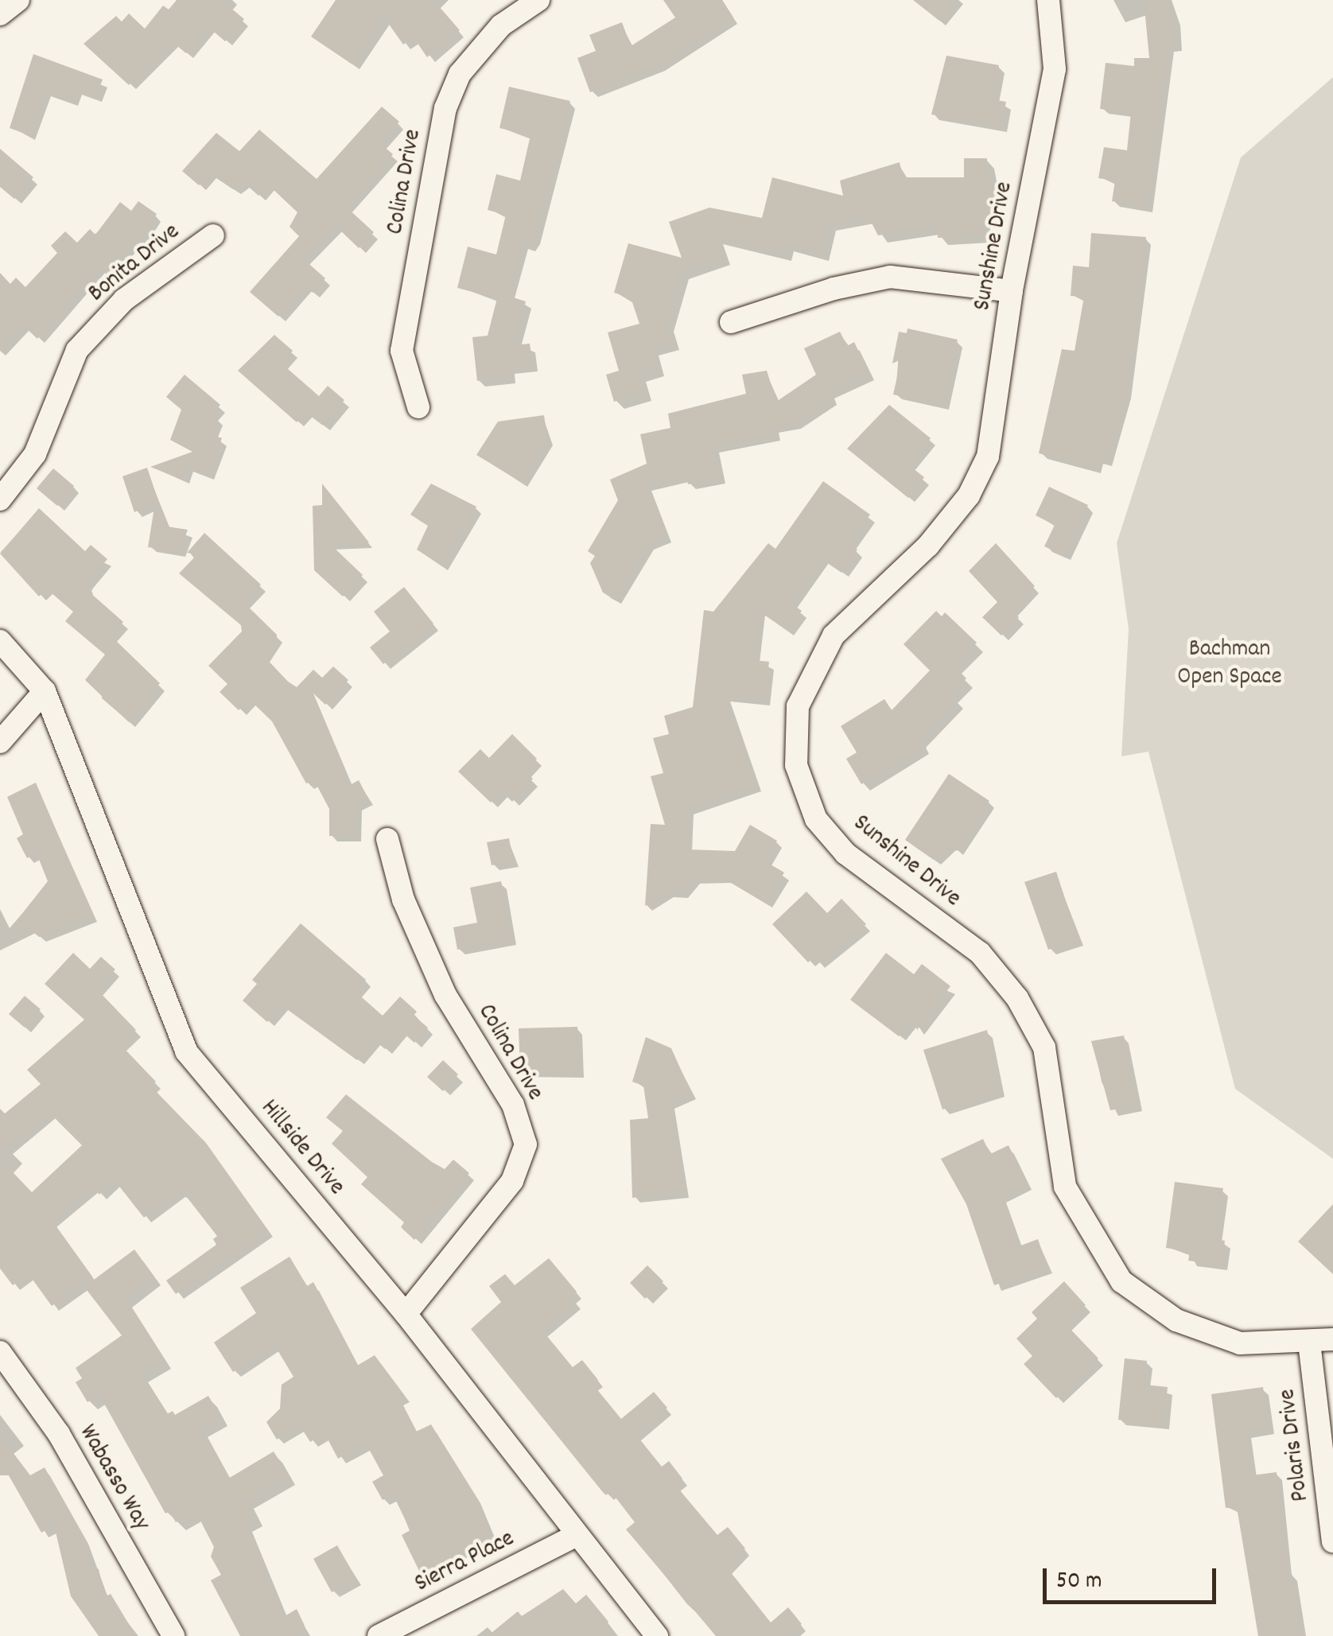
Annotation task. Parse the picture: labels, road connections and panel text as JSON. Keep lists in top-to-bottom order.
{
  "streets": {
    "street": [
      "Colina Drive",
      "Sunshine Drive",
      "Bonita Drive",
      "Hillside Drive",
      "Polaris Drive",
      "Wabasso Way",
      "Sierra Place"
    ]
  },
  "crossings": [
    ["Colina Drive", "Hillside Drive"],
    ["Sunshine Drive", "Polaris Drive"],
    ["Hillside Drive", "Sierra Place"]
  ],
  "parks": ["Bachman Open Space"],
  "scale_bar": "50 m"
}
